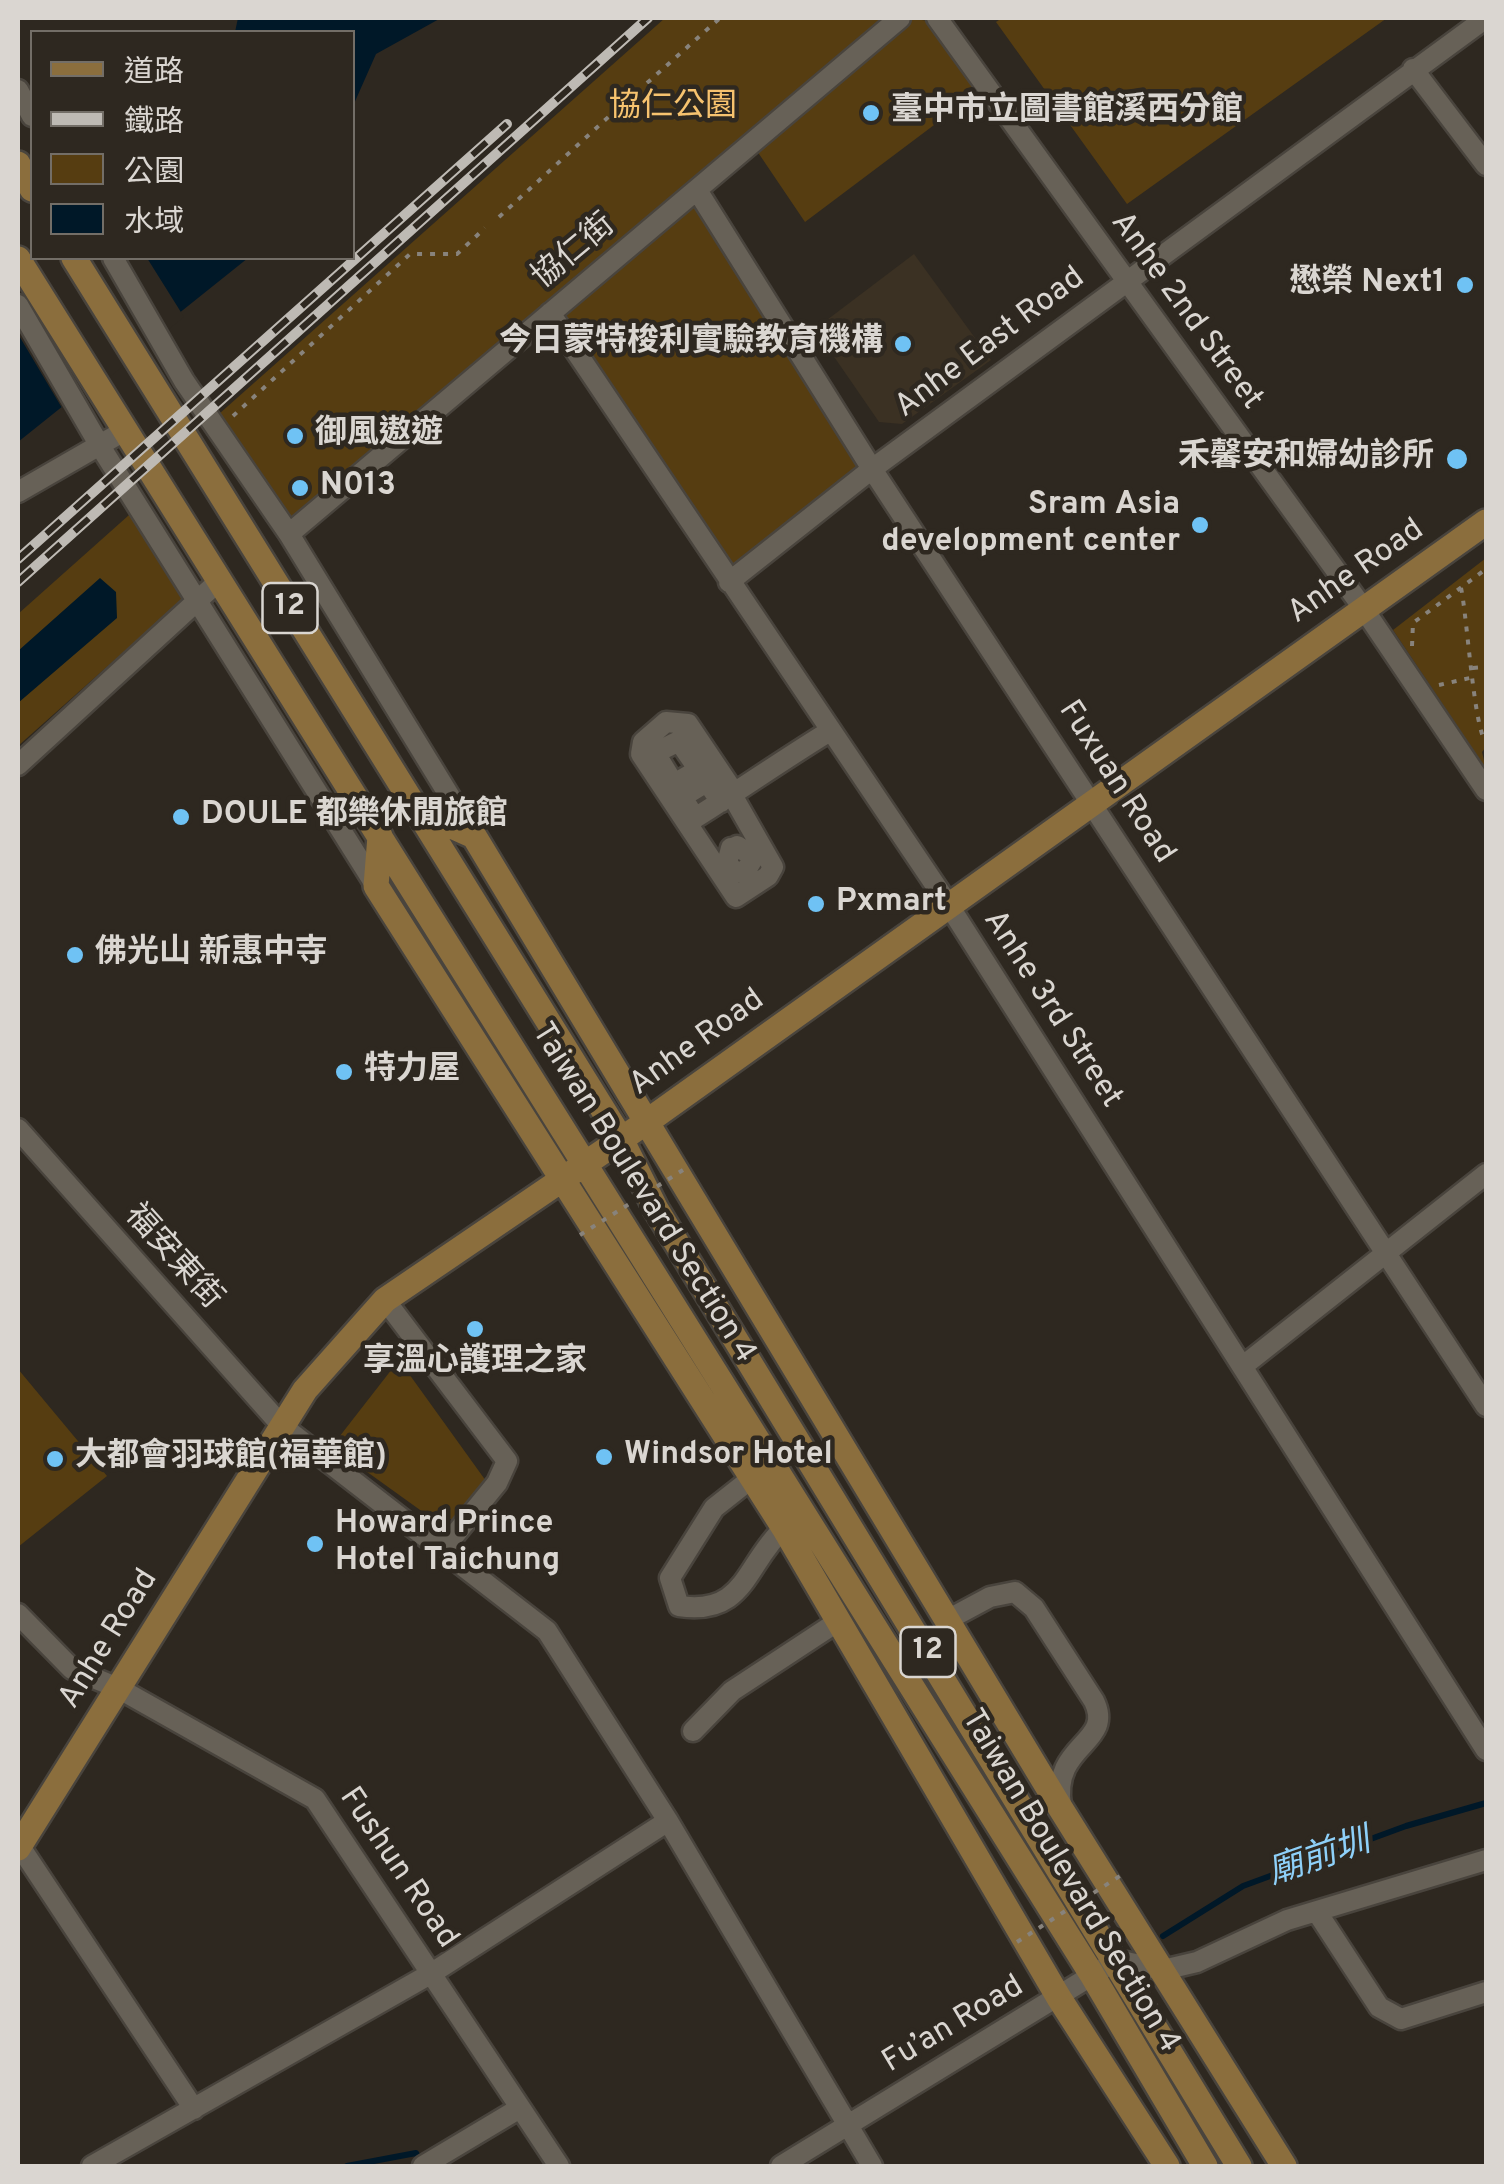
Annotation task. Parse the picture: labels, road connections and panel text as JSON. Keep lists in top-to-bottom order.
{
  "streets": {
    "main road": ["Anhe Road", "12", "Taiwan Boulevard Section 4"],
    "street": [
      "協仁街",
      "Anhe 2nd Street",
      "Anhe East Road",
      "Fuxuan Road",
      "Anhe 3rd Street",
      "福安東街",
      "Fushun Road",
      "Fu’an Road"
    ]
  },
  "crossings": [
    ["協仁街", "Fuxuan Road"],
    ["協仁街", "Anhe 3rd Street"],
    ["協仁街", "Taiwan Boulevard Section 4"],
    ["Anhe 2nd Street", "Anhe East Road"],
    ["Anhe 2nd Street", "Anhe Road"],
    ["Anhe East Road", "Fuxuan Road"],
    ["Anhe East Road", "Anhe 3rd Street"],
    ["Anhe Road", "Fuxuan Road"],
    ["Anhe Road", "Anhe 3rd Street"],
    ["Anhe Road", "Taiwan Boulevard Section 4"],
    ["Anhe Road", "福安東街"],
    ["Anhe Road", "Fushun Road"],
    ["Taiwan Boulevard Section 4", "Fu’an Road"],
    ["福安東街", "Fu’an Road"]
  ],
  "water": ["廟前圳"],
  "parks": ["協仁公園"],
  "places": [
    "臺中市立圖書館溪西分館",
    "懋榮 Next1",
    "今日蒙特梭利實驗教育機構",
    "御風遨遊",
    "禾馨安和婦幼診所",
    "N013",
    "Sram Asia development center",
    "DOULE 都樂休閒旅館",
    "Pxmart",
    "佛光山 新惠中寺",
    "特力屋",
    "享溫心護理之家",
    "Windsor Hotel",
    "大都會羽球館(福華館)",
    "Howard Prince Hotel Taichung"
  ],
  "legend": [
    "道路",
    "鐵路",
    "公園",
    "水域"
  ]
}
